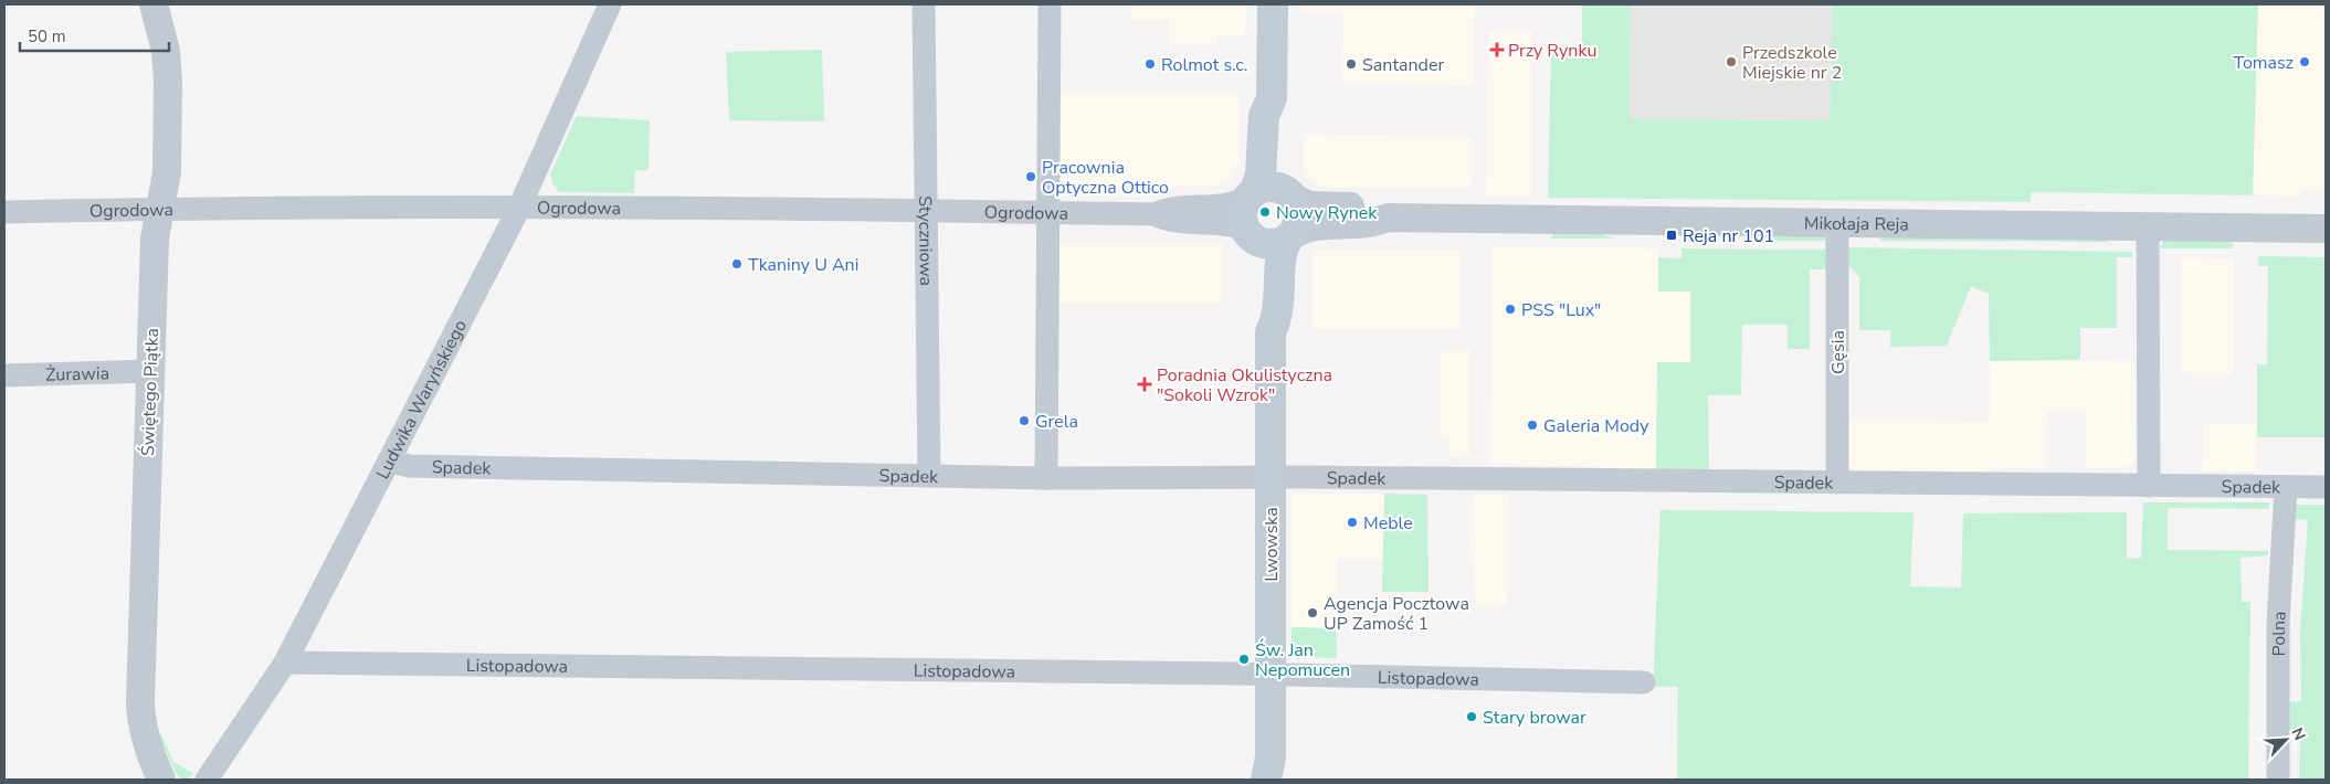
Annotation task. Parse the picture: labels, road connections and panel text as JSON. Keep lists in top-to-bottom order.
{
  "streets": {
    "main road": ["Lwowska"],
    "street": [
      "Ogrodowa",
      "Mikołaja Reja",
      "Styczniowa",
      "Gęsia",
      "Żurawia",
      "Świętego Piątka",
      "Ludwika Waryńskiego",
      "Spadek",
      "Polna",
      "Listopadowa"
    ]
  },
  "crossings": [
    ["Ogrodowa", "Mikołaja Reja"],
    ["Ogrodowa", "Styczniowa"],
    ["Ogrodowa", "Świętego Piątka"],
    ["Ogrodowa", "Ludwika Waryńskiego"],
    ["Ogrodowa", "Lwowska"],
    ["Mikołaja Reja", "Gęsia"],
    ["Mikołaja Reja", "Lwowska"],
    ["Styczniowa", "Spadek"],
    ["Gęsia", "Spadek"],
    ["Żurawia", "Świętego Piątka"],
    ["Ludwika Waryńskiego", "Spadek"],
    ["Ludwika Waryńskiego", "Listopadowa"],
    ["Spadek", "Lwowska"],
    ["Spadek", "Polna"],
    ["Lwowska", "Listopadowa"]
  ],
  "places": {
    "health": ["Przy Rynku", "Poradnia Okulistyczna \"Sokoli Wzrok\""],
    "other": [
      "Przedszkole Miejskie nr 2",
      "Tomasz",
      "Rolmot s.c.",
      "Santander",
      "Pracownia Optyczna Ottico",
      "Nowy Rynek",
      "Tkaniny U Ani",
      "PSS \"Lux\"",
      "Grela",
      "Galeria Mody",
      "Meble",
      "Agencja Pocztowa UP Zamość 1",
      "Św. Jan Nepomucen",
      "Stary browar"
    ],
    "transit": ["Reja nr 101"]
  },
  "scale_bar": "50 m",
  "north": "top right"
}
